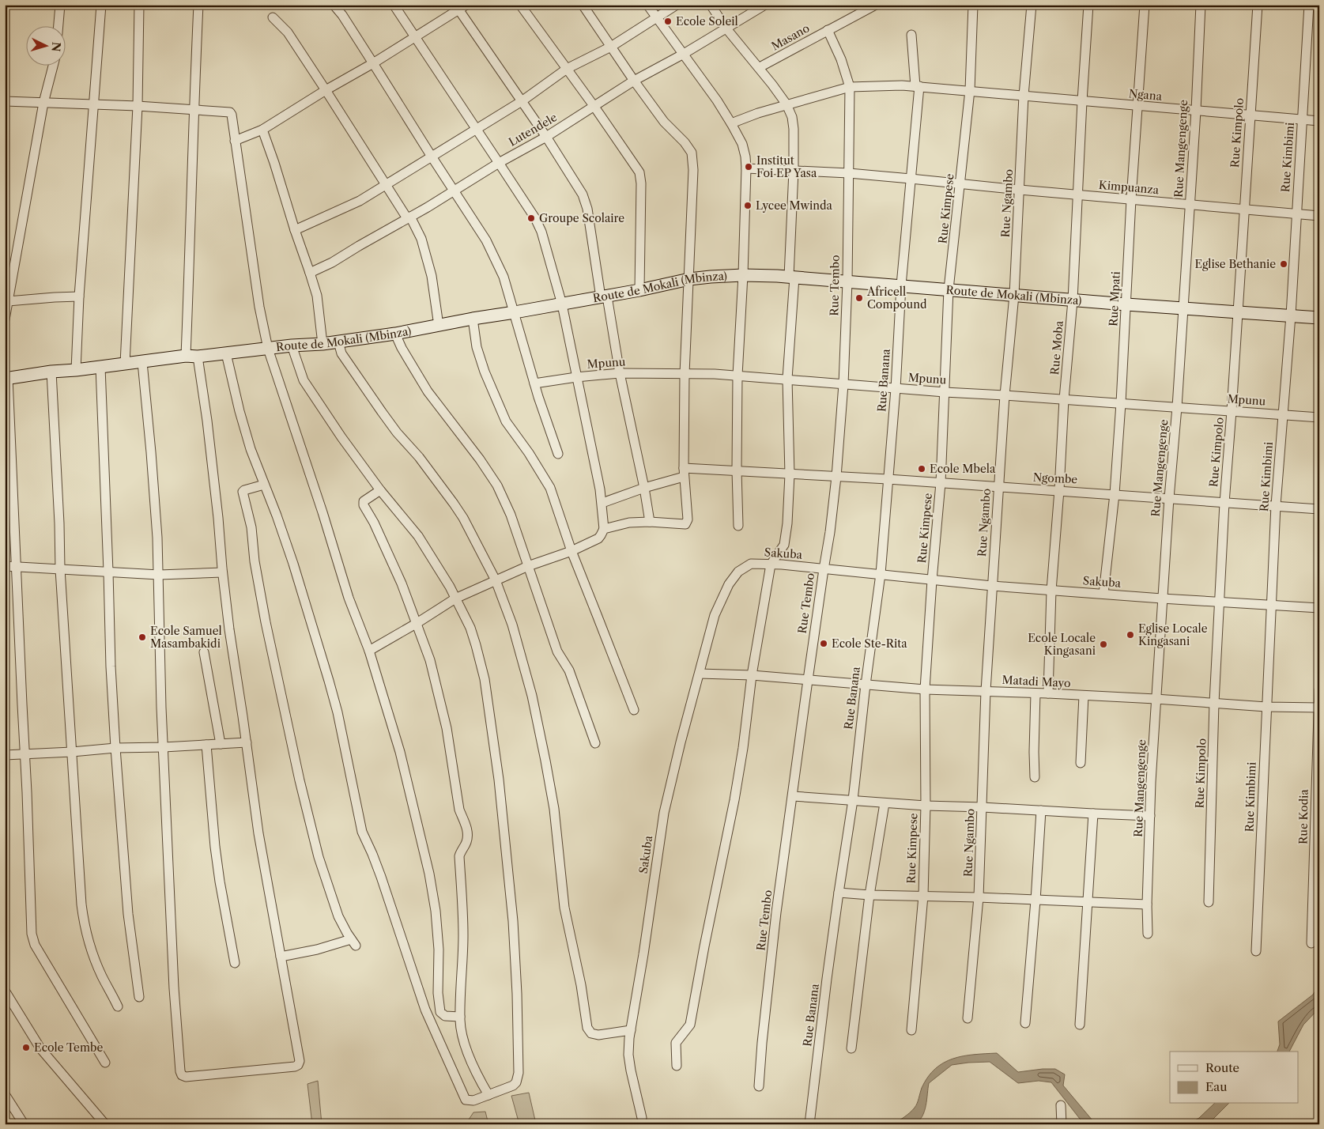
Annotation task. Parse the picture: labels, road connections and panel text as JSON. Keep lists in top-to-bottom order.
{
  "streets": {
    "street": [
      "Masano",
      "Ngana",
      "Lutendele",
      "Rue Kimpolo",
      "Rue Mangengenge",
      "Rue Kimbimi",
      "Kimpuanza",
      "Rue Ngambo",
      "Rue Kimpese",
      "Rue Tembo",
      "Route de Mokali (Mbinza)",
      "Rue Mpati",
      "Rue Moba",
      "Mpunu",
      "Rue Banana",
      "Ngombe",
      "Sakuba",
      "Matadi Mayo",
      "Rue Kodia"
    ]
  },
  "crossings": [
    ["Masano", "Rue Tembo"],
    ["Ngana", "Rue Kimpolo"],
    ["Ngana", "Rue Mangengenge"],
    ["Ngana", "Rue Kimbimi"],
    ["Ngana", "Rue Ngambo"],
    ["Ngana", "Rue Kimpese"],
    ["Ngana", "Rue Tembo"],
    ["Ngana", "Rue Mpati"],
    ["Ngana", "Rue Moba"],
    ["Ngana", "Rue Banana"],
    ["Rue Kimpolo", "Kimpuanza"],
    ["Rue Kimpolo", "Route de Mokali (Mbinza)"],
    ["Rue Kimpolo", "Mpunu"],
    ["Rue Kimpolo", "Ngombe"],
    ["Rue Kimpolo", "Sakuba"],
    ["Rue Kimpolo", "Matadi Mayo"],
    ["Rue Mangengenge", "Kimpuanza"],
    ["Rue Mangengenge", "Route de Mokali (Mbinza)"],
    ["Rue Mangengenge", "Mpunu"],
    ["Rue Mangengenge", "Ngombe"],
    ["Rue Mangengenge", "Sakuba"],
    ["Rue Mangengenge", "Matadi Mayo"],
    ["Rue Kimbimi", "Kimpuanza"],
    ["Rue Kimbimi", "Route de Mokali (Mbinza)"],
    ["Rue Kimbimi", "Mpunu"],
    ["Rue Kimbimi", "Ngombe"],
    ["Rue Kimbimi", "Sakuba"],
    ["Rue Kimbimi", "Matadi Mayo"],
    ["Kimpuanza", "Rue Ngambo"],
    ["Kimpuanza", "Rue Kimpese"],
    ["Kimpuanza", "Rue Tembo"],
    ["Kimpuanza", "Rue Mpati"],
    ["Kimpuanza", "Rue Moba"],
    ["Kimpuanza", "Rue Banana"],
    ["Rue Ngambo", "Route de Mokali (Mbinza)"],
    ["Rue Ngambo", "Mpunu"],
    ["Rue Ngambo", "Ngombe"],
    ["Rue Ngambo", "Sakuba"],
    ["Rue Ngambo", "Matadi Mayo"],
    ["Rue Kimpese", "Route de Mokali (Mbinza)"],
    ["Rue Kimpese", "Mpunu"],
    ["Rue Kimpese", "Ngombe"],
    ["Rue Kimpese", "Sakuba"],
    ["Rue Kimpese", "Matadi Mayo"],
    ["Rue Tembo", "Route de Mokali (Mbinza)"],
    ["Rue Tembo", "Mpunu"],
    ["Rue Tembo", "Ngombe"],
    ["Rue Tembo", "Sakuba"],
    ["Rue Tembo", "Matadi Mayo"],
    ["Route de Mokali (Mbinza)", "Rue Mpati"],
    ["Route de Mokali (Mbinza)", "Rue Moba"],
    ["Route de Mokali (Mbinza)", "Rue Banana"],
    ["Rue Mpati", "Mpunu"],
    ["Rue Mpati", "Ngombe"],
    ["Rue Mpati", "Sakuba"],
    ["Rue Moba", "Mpunu"],
    ["Rue Moba", "Ngombe"],
    ["Rue Moba", "Sakuba"],
    ["Rue Moba", "Matadi Mayo"],
    ["Mpunu", "Rue Banana"],
    ["Rue Banana", "Ngombe"],
    ["Rue Banana", "Sakuba"],
    ["Rue Banana", "Matadi Mayo"],
    ["Sakuba", "Matadi Mayo"],
    ["Matadi Mayo", "Rue Kodia"]
  ],
  "places": [
    "Ecole Soleil",
    "Institut Foi EP Yasa",
    "Lycee Mwinda",
    "Groupe Scolaire",
    "Eglise Bethanie",
    "Africell Compound",
    "Ecole Mbela",
    "Eglise Locale Kingasani",
    "Ecole Samuel Masambakidi",
    "Ecole Ste-Rita",
    "Ecole Locale Kingasani",
    "Ecole Tembe"
  ],
  "legend": ["Route", "Eau"],
  "north": "right"
}
